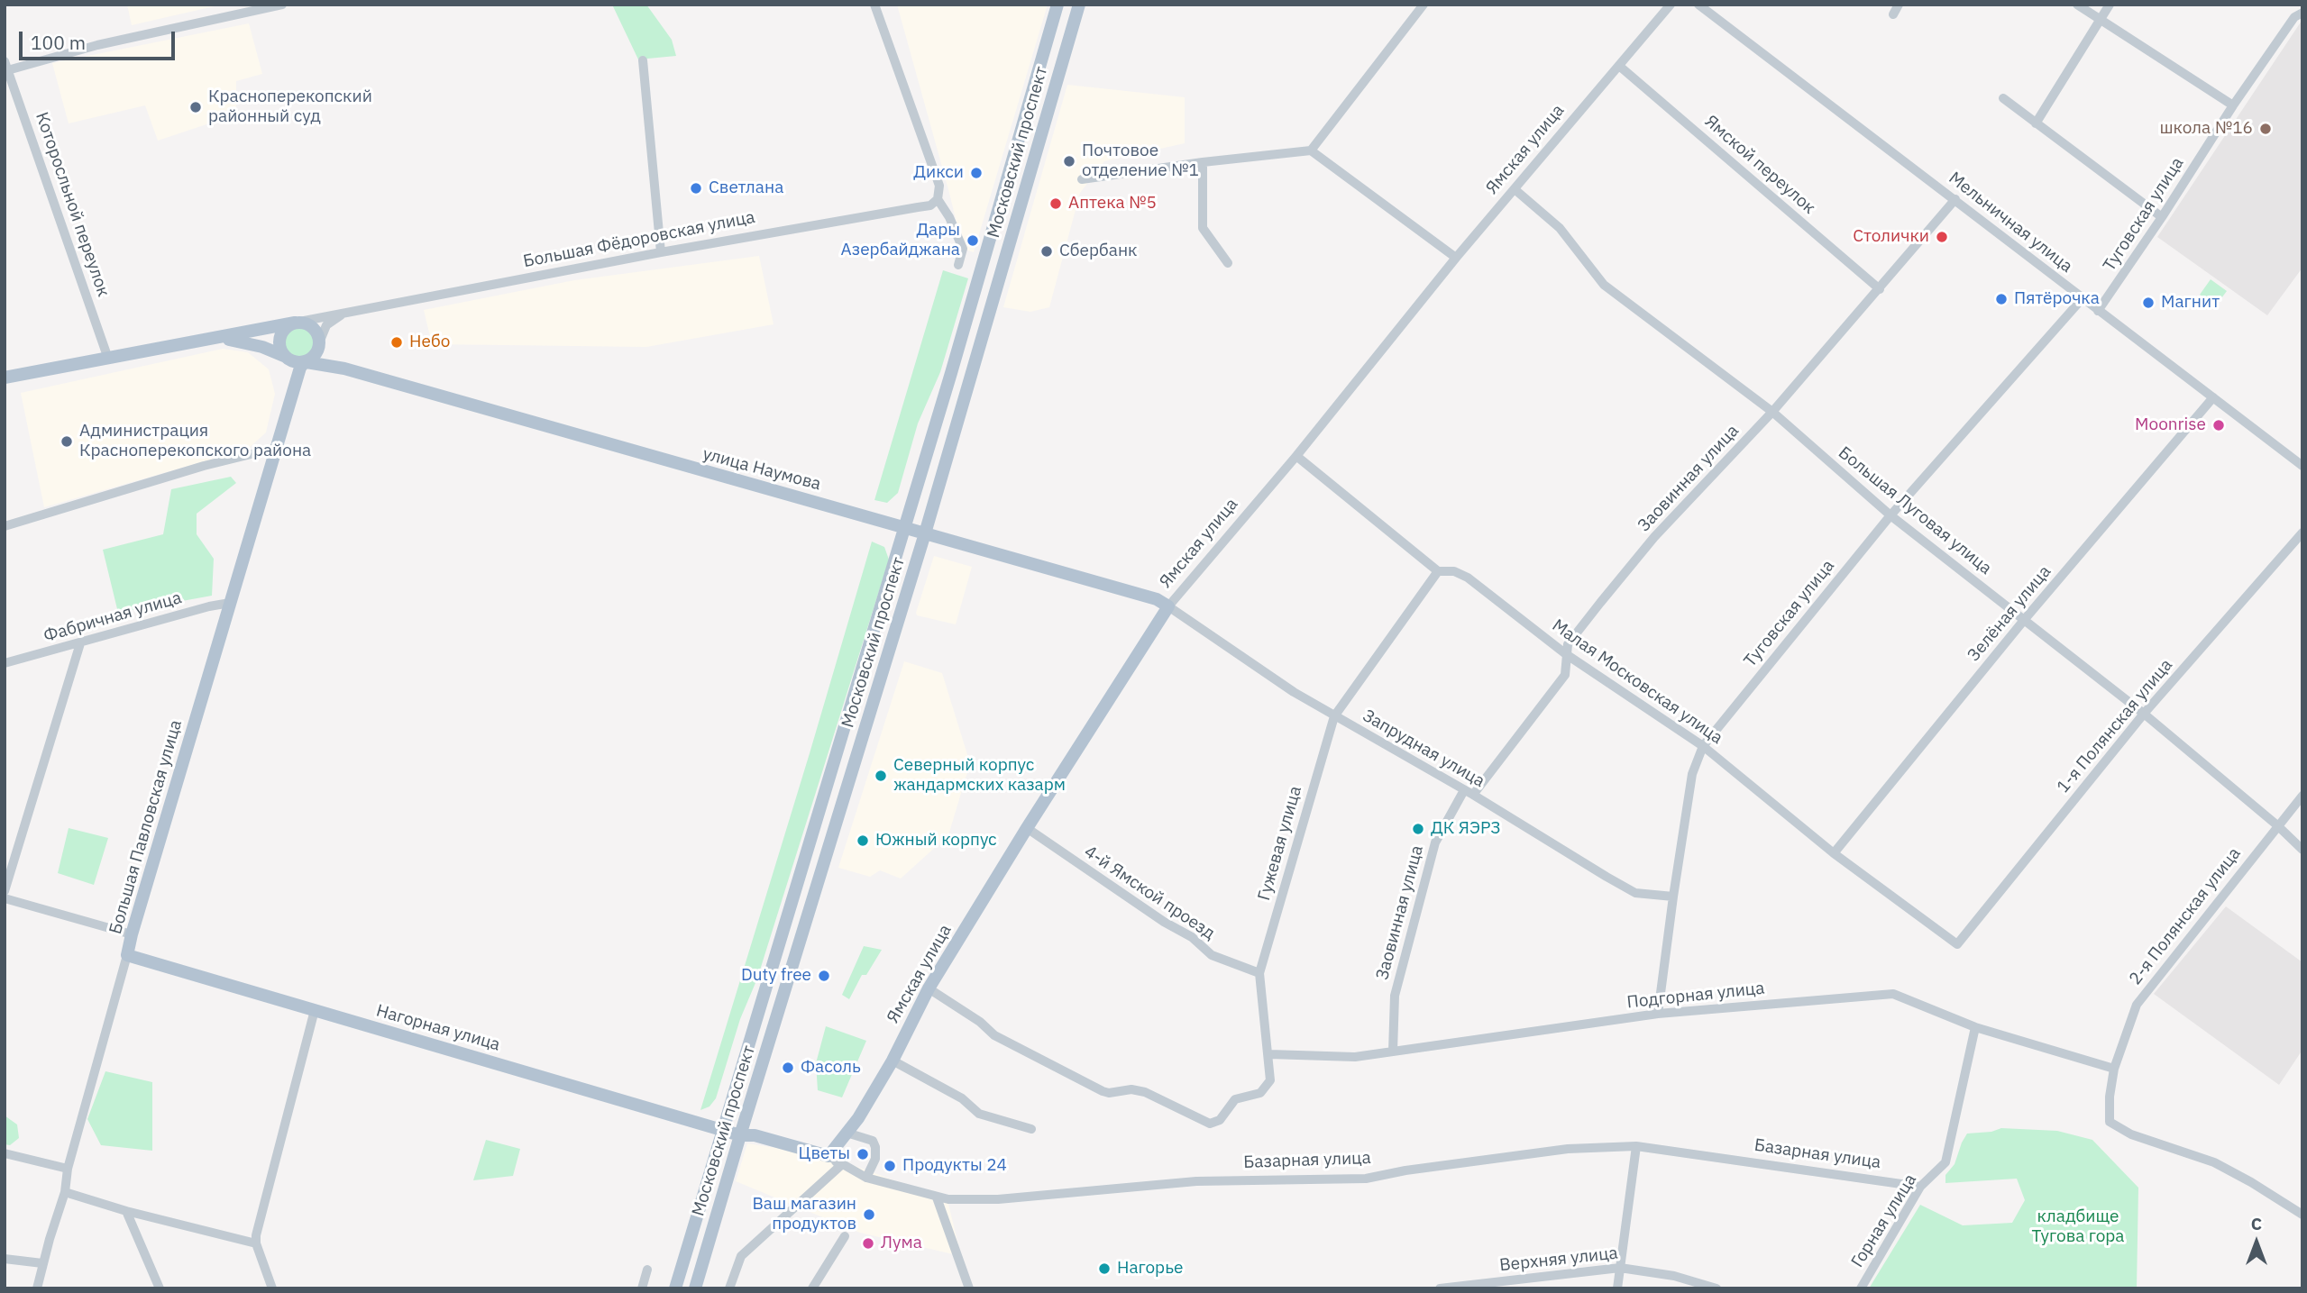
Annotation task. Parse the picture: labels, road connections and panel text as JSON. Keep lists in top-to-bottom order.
{
  "streets": {
    "main road": [
      "Ямская улица",
      "Московский проспект",
      "Большая Фёдоровская улица",
      "улица Наумова",
      "Большая Павловская улица",
      "Нагорная улица",
      "Базарная улица"
    ],
    "street": [
      "Ямской переулок",
      "Которосльной переулок",
      "Туговская улица",
      "Мельничная улица",
      "Заовинная улица",
      "Большая Луговая улица",
      "Зелёная улица",
      "Фабричная улица",
      "Малая Московская улица",
      "1-я Полянская улица",
      "Запрудная улица",
      "Гужевая улица",
      "4-й Ямской проезд",
      "2-я Полянская улица",
      "Подгорная улица",
      "Горная улица",
      "Верхняя улица"
    ]
  },
  "crossings": [
    ["Ямская улица", "Ямской переулок"],
    ["Ямская улица", "улица Наумова"],
    ["Ямская улица", "Большая Луговая улица"],
    ["Ямская улица", "Малая Московская улица"],
    ["Ямская улица", "Запрудная улица"],
    ["Ямская улица", "Гужевая улица"],
    ["Ямская улица", "4-й Ямской проезд"],
    ["Ямская улица", "Базарная улица"],
    ["Московский проспект", "улица Наумова"],
    ["Московский проспект", "Нагорная улица"],
    ["Московский проспект", "Базарная улица"],
    ["Ямской переулок", "Заовинная улица"],
    ["Которосльной переулок", "Большая Фёдоровская улица"],
    ["Туговская улица", "Мельничная улица"],
    ["Туговская улица", "Большая Луговая улица"],
    ["Туговская улица", "Малая Московская улица"],
    ["Туговская улица", "Запрудная улица"],
    ["Туговская улица", "Подгорная улица"],
    ["Мельничная улица", "Заовинная улица"],
    ["Мельничная улица", "Зелёная улица"],
    ["Большая Фёдоровская улица", "улица Наумова"],
    ["Большая Фёдоровская улица", "Большая Павловская улица"],
    ["улица Наумова", "Запрудная улица"],
    ["улица Наумова", "Большая Павловская улица"],
    ["Заовинная улица", "Большая Луговая улица"],
    ["Заовинная улица", "Малая Московская улица"],
    ["Заовинная улица", "Запрудная улица"],
    ["Заовинная улица", "Подгорная улица"],
    ["Большая Луговая улица", "Зелёная улица"],
    ["Большая Луговая улица", "1-я Полянская улица"],
    ["Большая Луговая улица", "2-я Полянская улица"],
    ["Зелёная улица", "Малая Московская улица"],
    ["Фабричная улица", "Большая Павловская улица"],
    ["Малая Московская улица", "1-я Полянская улица"],
    ["Малая Московская улица", "Гужевая улица"],
    ["Запрудная улица", "Гужевая улица"],
    ["Большая Павловская улица", "Нагорная улица"],
    ["Гужевая улица", "4-й Ямской проезд"],
    ["Гужевая улица", "Подгорная улица"],
    ["2-я Полянская улица", "Подгорная улица"],
    ["Подгорная улица", "Горная улица"],
    ["Нагорная улица", "Базарная улица"],
    ["Базарная улица", "Горная улица"]
  ],
  "parks": ["кладбище Тугова гора"],
  "places": [
    "Красноперекопский районный суд",
    "школа №16",
    "Почтовое отделение №1",
    "Дикси",
    "Светлана",
    "Аптека №5",
    "Столички",
    "Дары Азербайджана",
    "Сбербанк",
    "Пятёрочка",
    "Магнит",
    "Небо",
    "Moonrise",
    "Администрация Красноперекопского района",
    "Северный корпус жандармских казарм",
    "ДК ЯЭРЗ",
    "Южный корпус",
    "Duty free",
    "Фасоль",
    "Цветы",
    "Продукты 24",
    "Ваш магазин продуктов",
    "Лума",
    "Нагорье"
  ],
  "scale_bar": "100 m",
  "north": "top"
}
